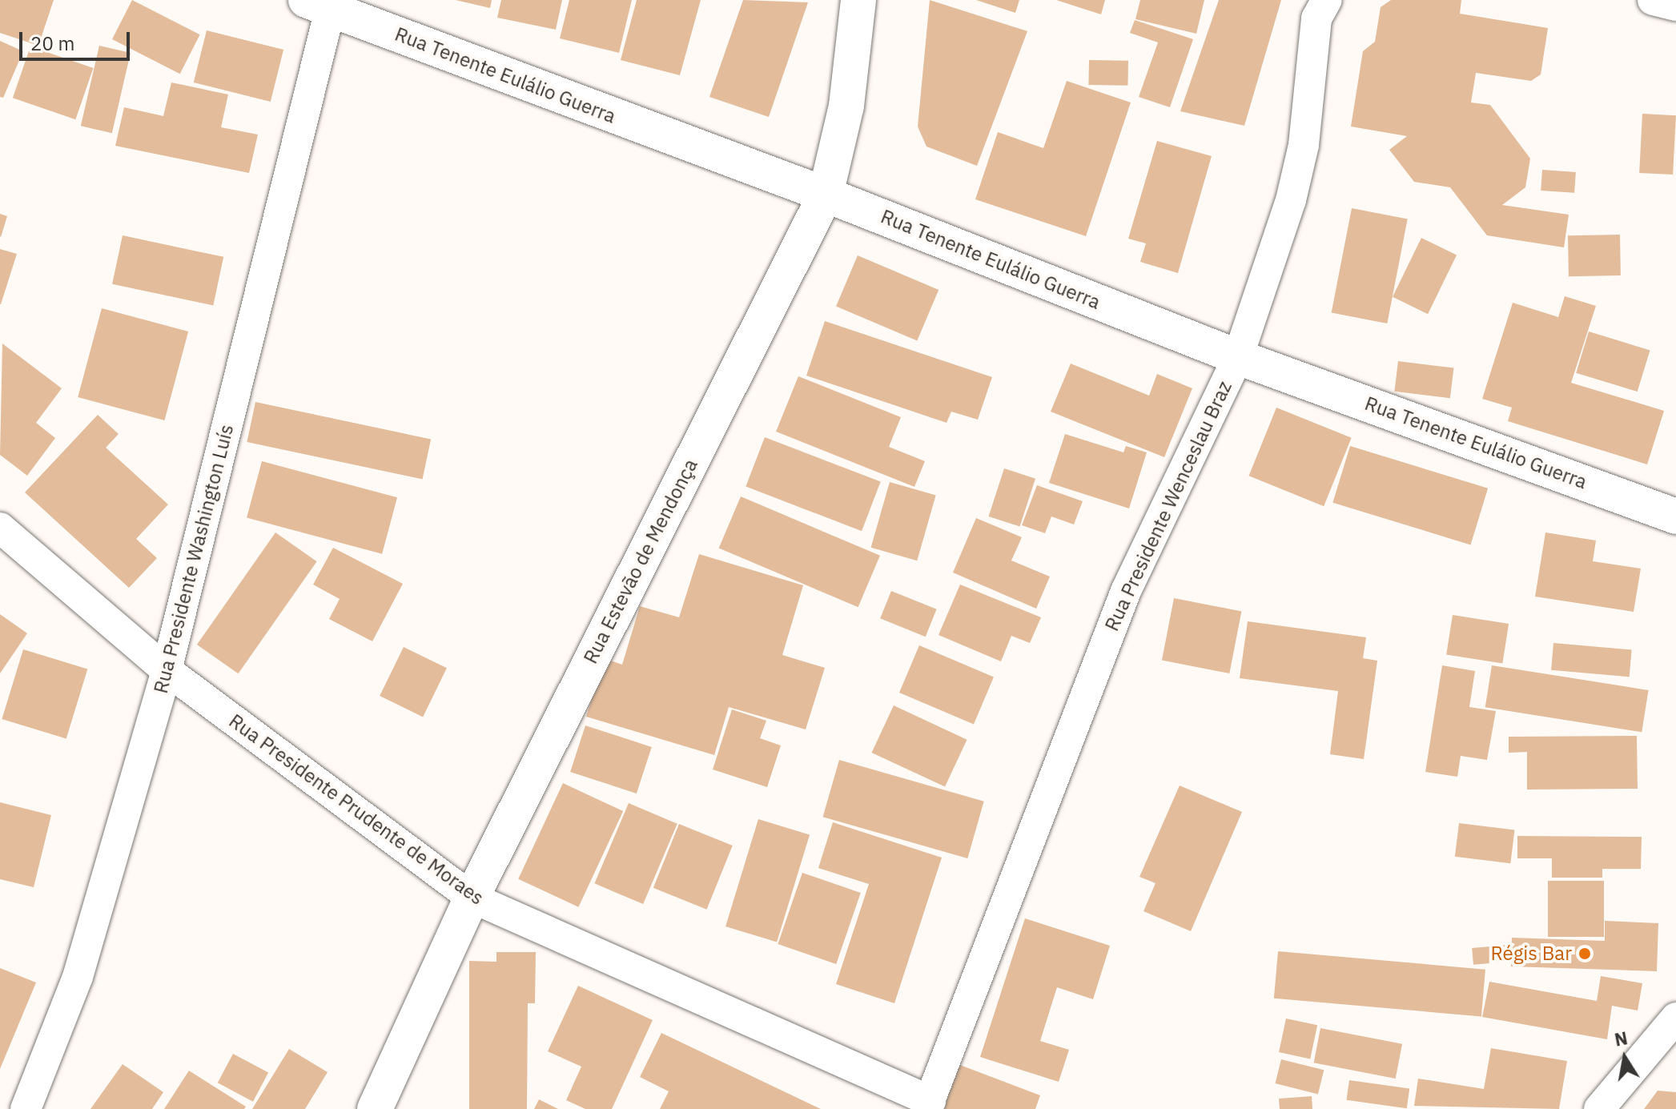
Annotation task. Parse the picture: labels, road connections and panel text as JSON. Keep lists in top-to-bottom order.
{
  "streets": {
    "street": [
      "Rua Tenente Eulálio Guerra",
      "Rua Presidente Wenceslau Braz",
      "Rua Presidente Washington Luís",
      "Rua Estevão de Mendonça",
      "Rua Presidente Prudente de Moraes"
    ]
  },
  "crossings": [
    ["Rua Tenente Eulálio Guerra", "Rua Presidente Wenceslau Braz"],
    ["Rua Tenente Eulálio Guerra", "Rua Presidente Washington Luís"],
    ["Rua Tenente Eulálio Guerra", "Rua Estevão de Mendonça"],
    ["Rua Presidente Wenceslau Braz", "Rua Presidente Prudente de Moraes"],
    ["Rua Presidente Washington Luís", "Rua Presidente Prudente de Moraes"],
    ["Rua Estevão de Mendonça", "Rua Presidente Prudente de Moraes"]
  ],
  "places": ["Régis Bar"],
  "scale_bar": "20 m",
  "north": "top"
}
